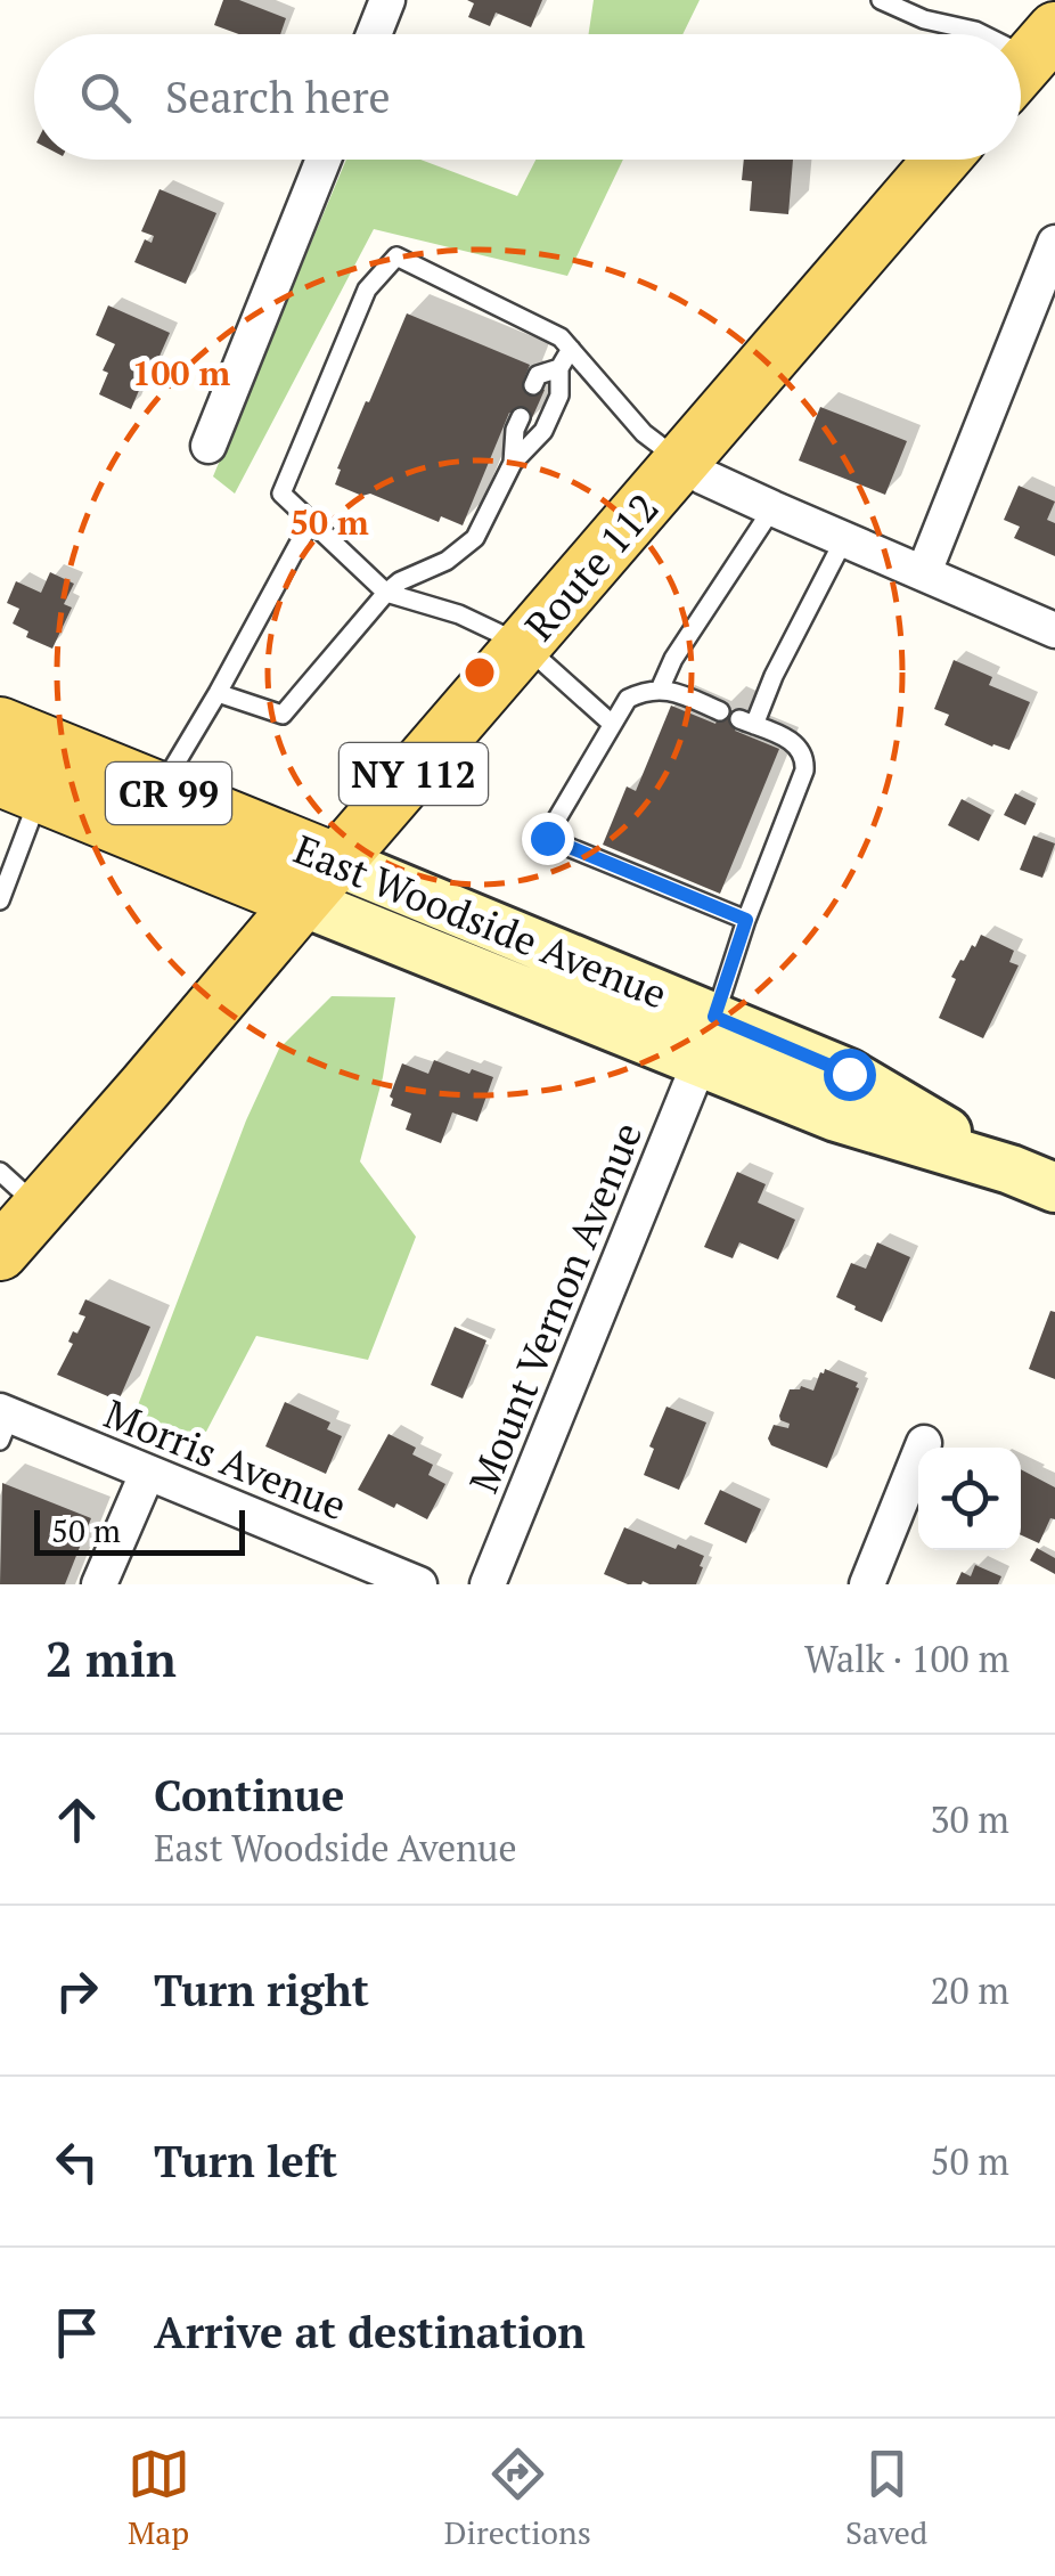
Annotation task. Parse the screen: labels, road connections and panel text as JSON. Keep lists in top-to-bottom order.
{
  "streets": {
    "main road": [
      "Route 112",
      "NY 112",
      "CR 99",
      "East Woodside Avenue"
    ],
    "street": ["Mount Vernon Avenue", "Morris Avenue"]
  },
  "crossings": [
    ["Route 112", "East Woodside Avenue"],
    ["East Woodside Avenue", "Mount Vernon Avenue"]
  ],
  "scale_bar": "50 m",
  "page": {
    "search": "Search here",
    "scale": "50 m",
    "heading": ["2 min", "Walk · 100 m"],
    "list": [
      ["Continue", "East Woodside Avenue", "30 m"],
      ["Turn right", "20 m"],
      ["Turn left", "50 m"],
      "Arrive at destination"
    ],
    "nav": ["Map", "Directions", "Saved"]
  },
  "rings": ["100 m", "50 m"]
}
